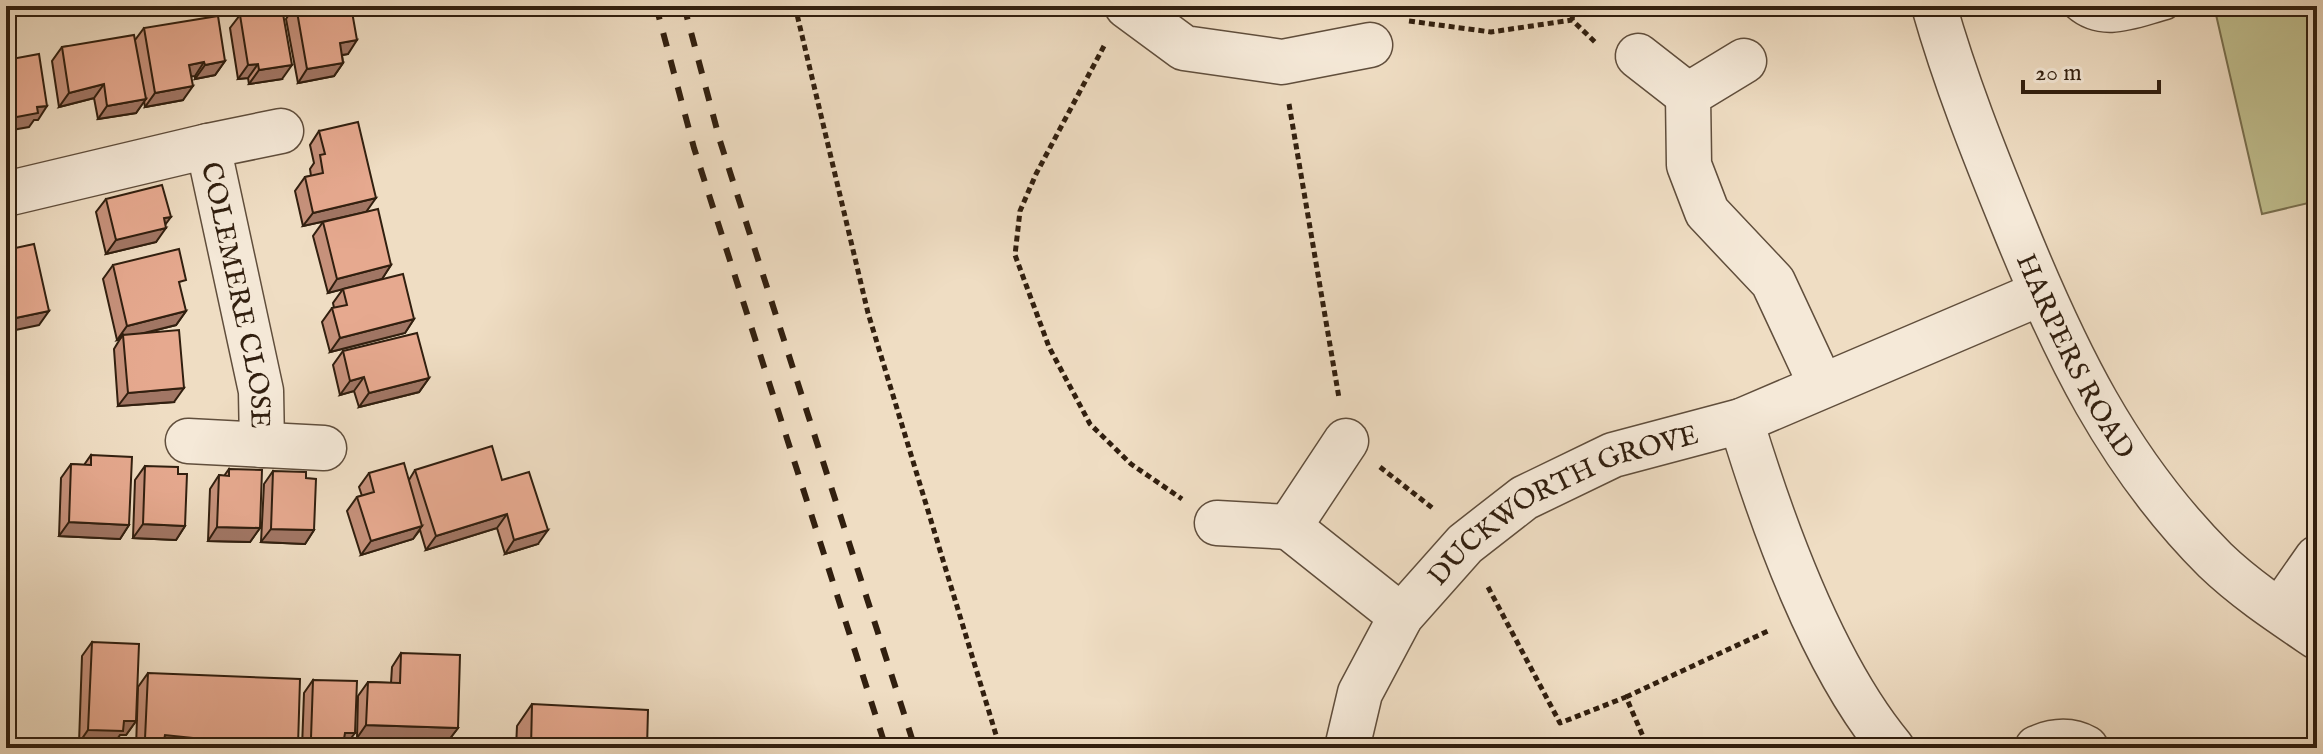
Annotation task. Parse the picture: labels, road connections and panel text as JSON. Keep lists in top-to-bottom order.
{
  "streets": {
    "street": ["COLEMERE CLOSE", "HARPERS ROAD", "DUCKWORTH GROVE"]
  },
  "crossings": [
    ["HARPERS ROAD", "DUCKWORTH GROVE"]
  ],
  "scale_bar": "20 m"
}
